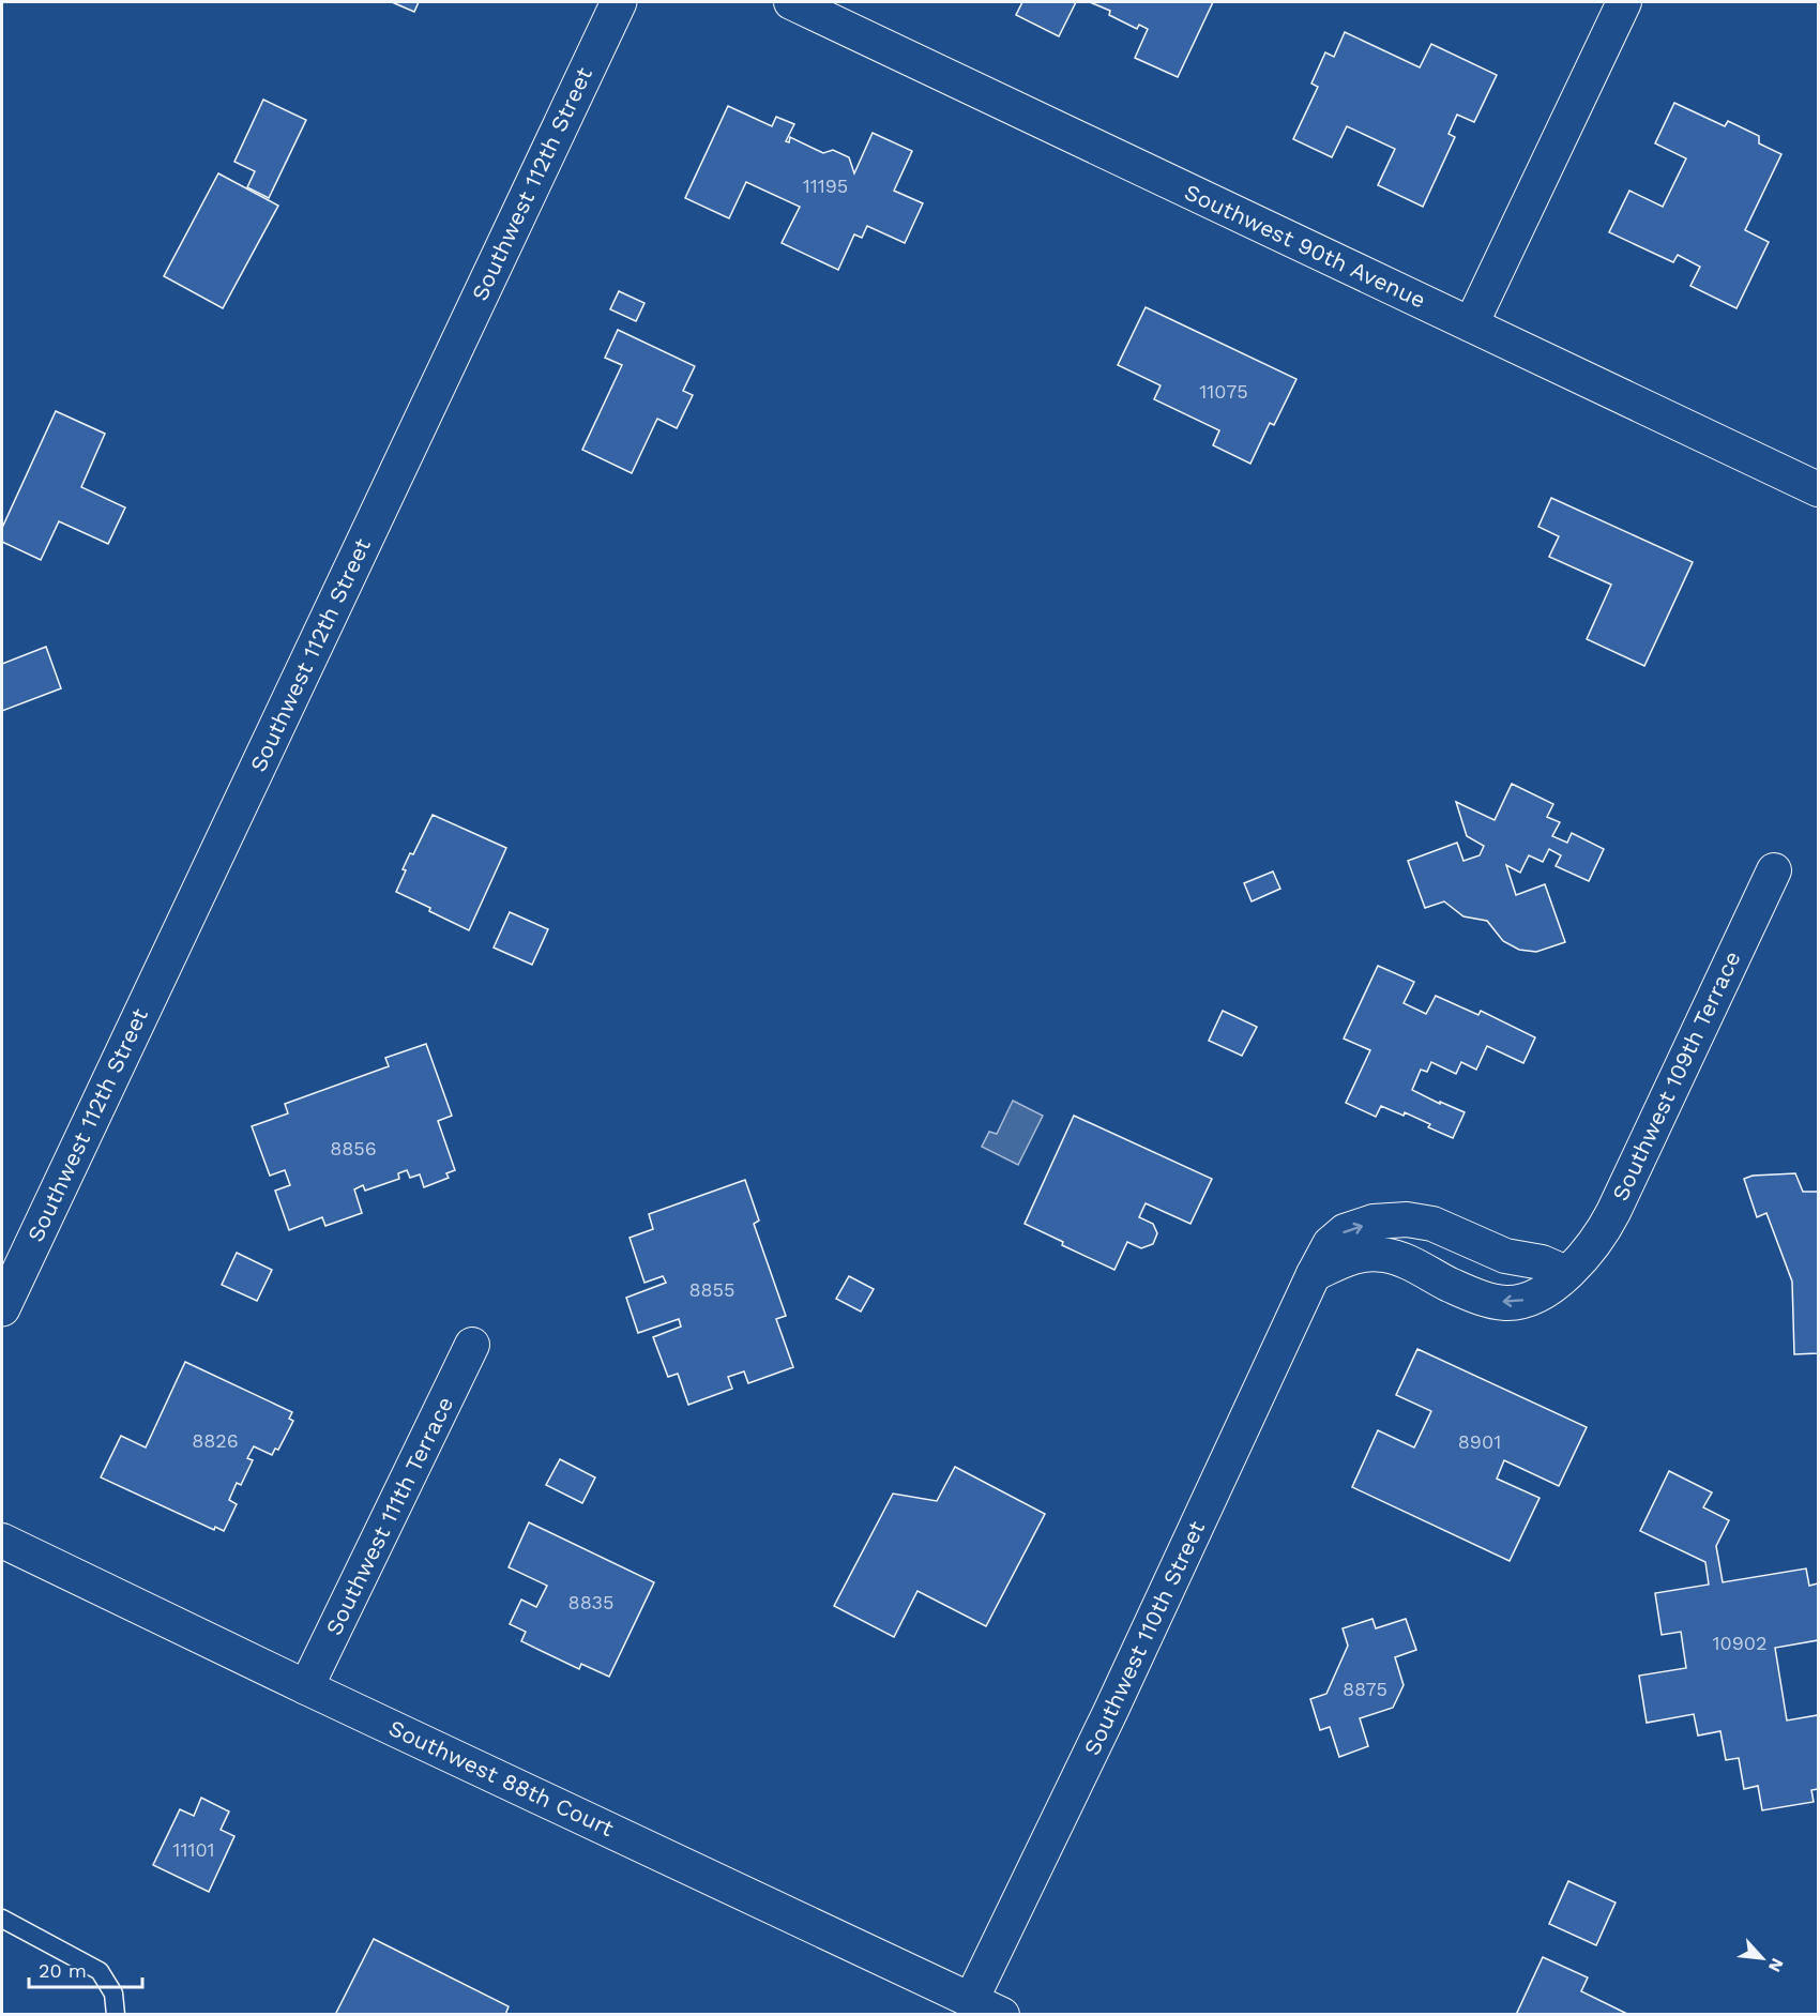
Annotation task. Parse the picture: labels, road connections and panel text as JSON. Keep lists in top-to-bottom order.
{
  "streets": {
    "main road": ["Southwest 112th Street"],
    "street": [
      "Southwest 90th Avenue",
      "Southwest 109th Terrace",
      "Southwest 111th Terrace",
      "Southwest 110th Street",
      "Southwest 88th Court"
    ]
  },
  "crossings": [
    ["Southwest 109th Terrace", "Southwest 110th Street"],
    ["Southwest 111th Terrace", "Southwest 88th Court"],
    ["Southwest 110th Street", "Southwest 88th Court"]
  ],
  "house_numbers": [
    "11195",
    "11075",
    "8856",
    "8855",
    "8826",
    "8901",
    "8835",
    "10902",
    "8875",
    "11101"
  ],
  "scale_bar": "20 m",
  "north": "bottom right"
}
